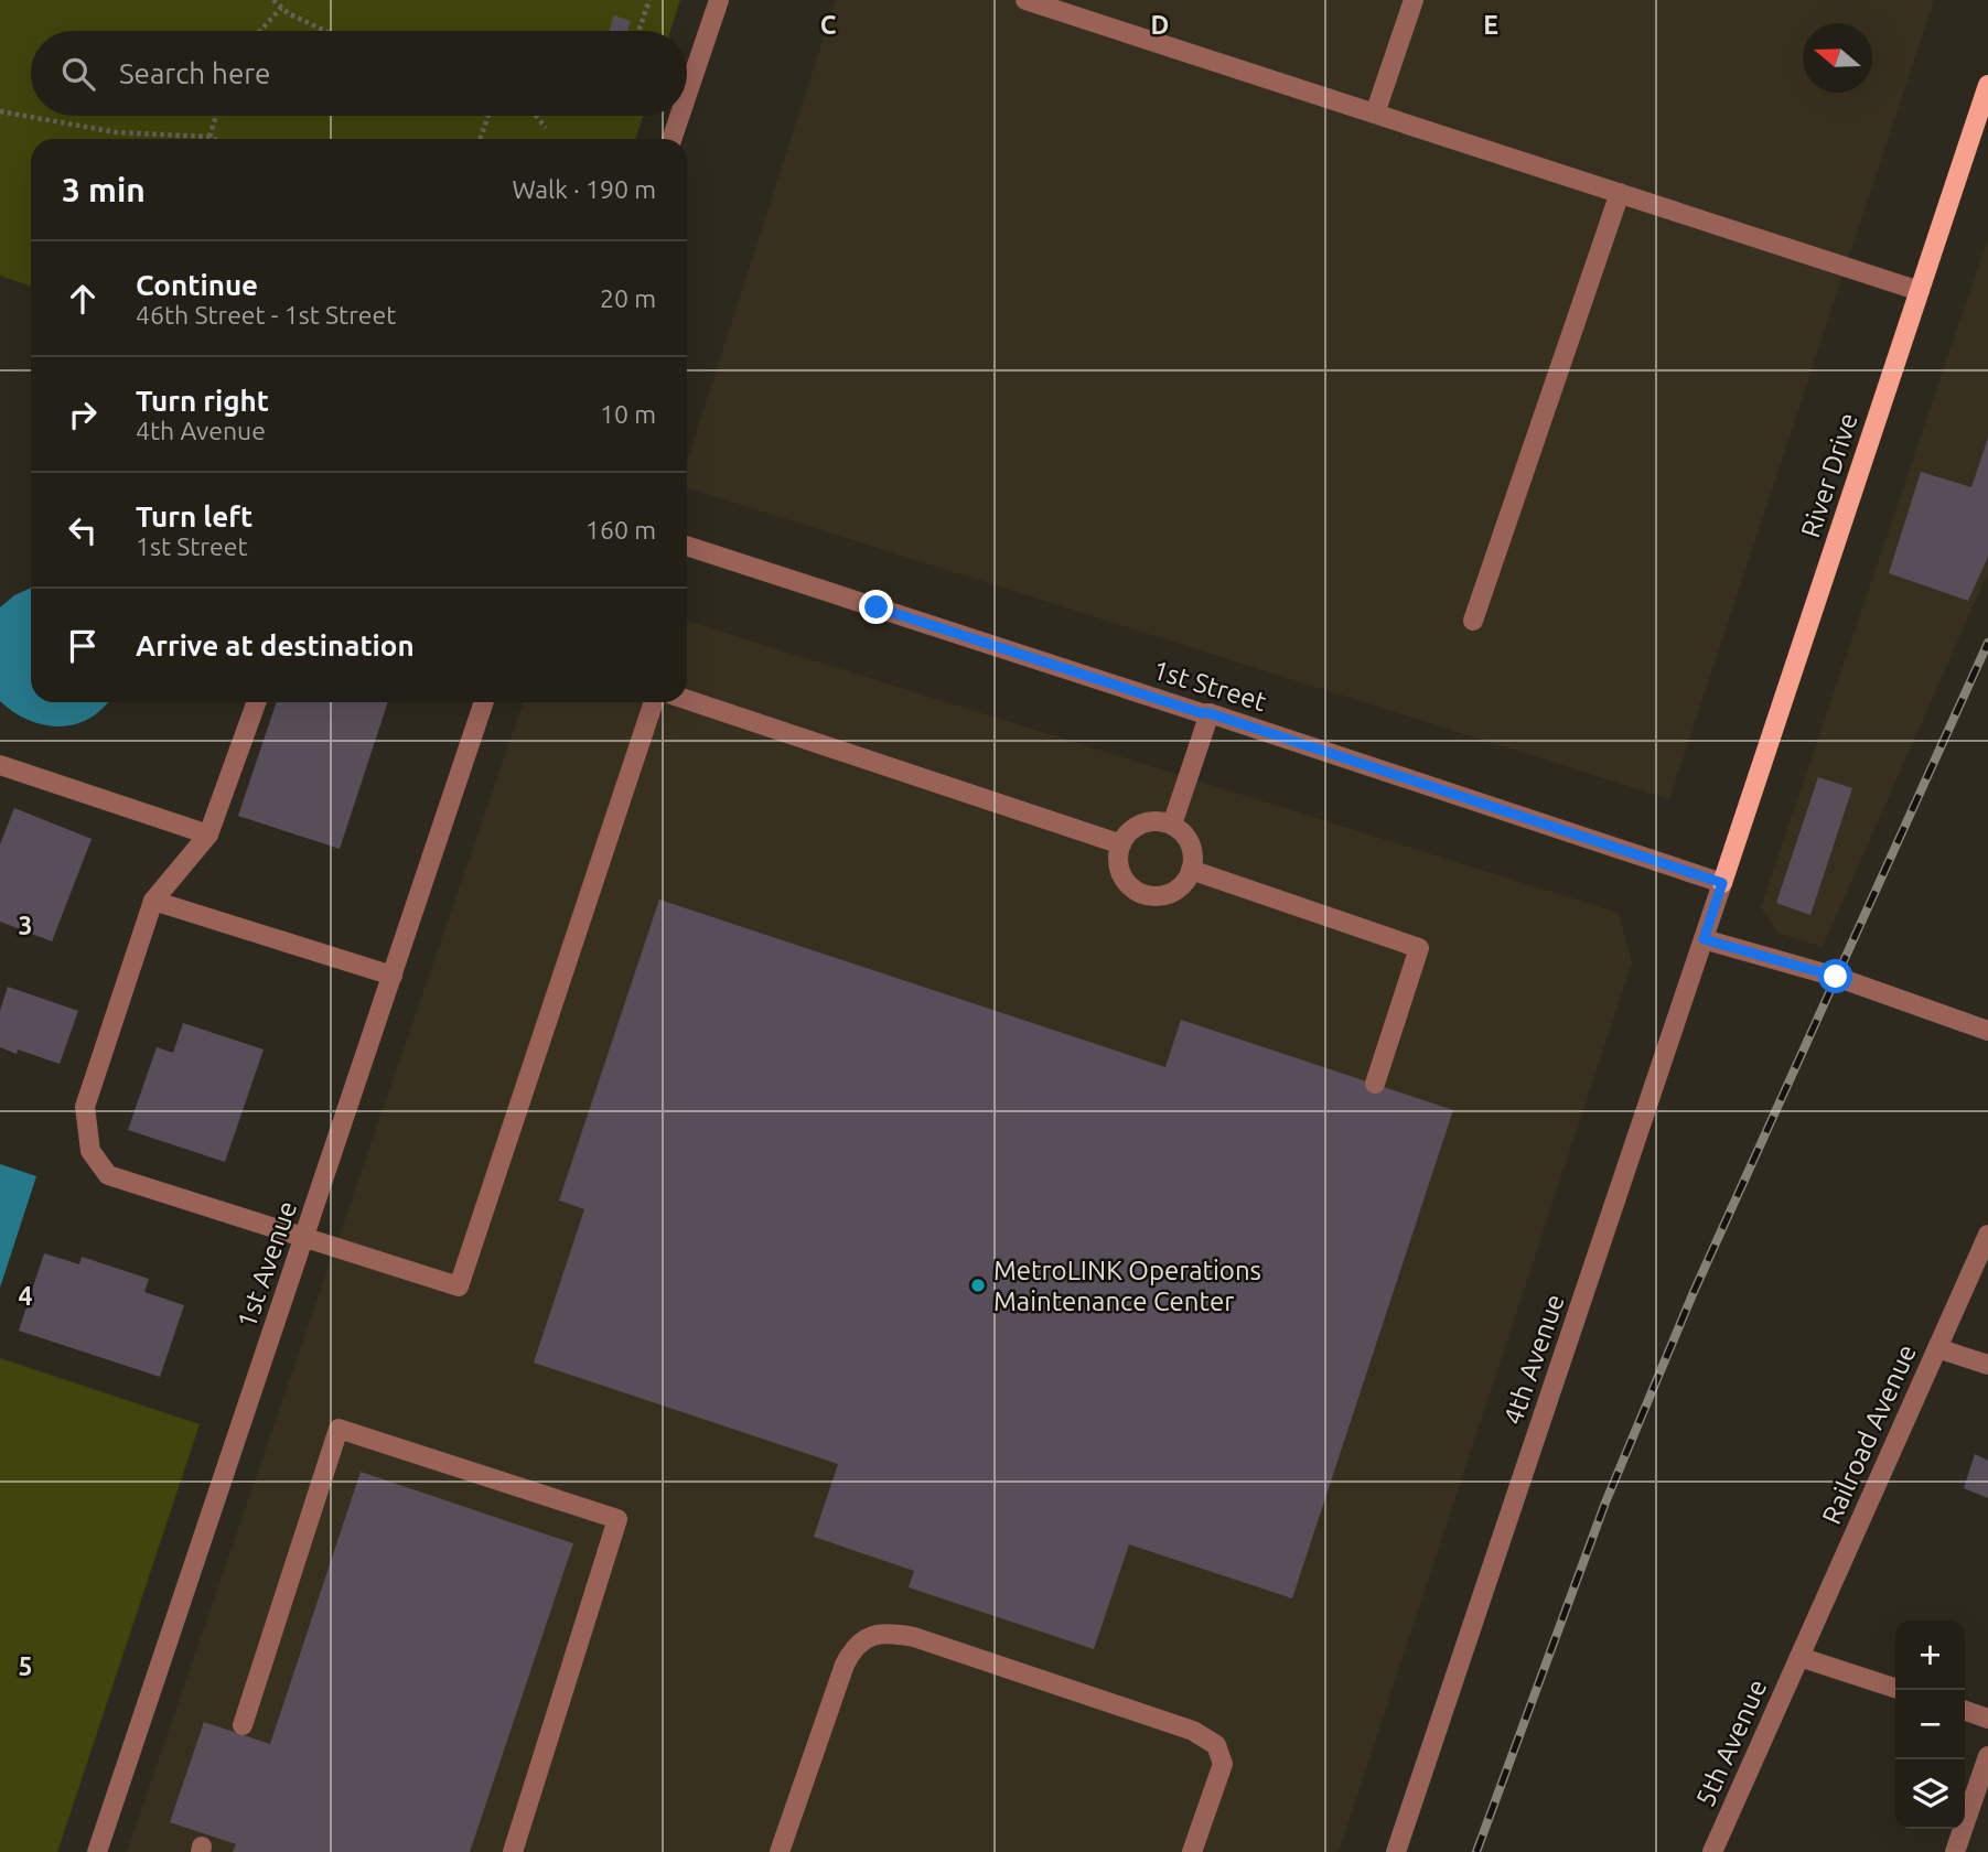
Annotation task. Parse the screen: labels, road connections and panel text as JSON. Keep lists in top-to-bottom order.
{
  "streets": {
    "main road": ["River Drive"],
    "street": [
      "1st Street",
      "1st Avenue",
      "4th Avenue",
      "Railroad Avenue",
      "5th Avenue"
    ]
  },
  "crossings": [
    ["River Drive", "1st Street"],
    ["River Drive", "4th Avenue"],
    ["1st Street", "4th Avenue"],
    ["Railroad Avenue", "5th Avenue"]
  ],
  "places": ["MetroLINK Operations Maintenance Center"],
  "north": "left",
  "page": {
    "search": "Search here",
    "heading": ["3 min", "Walk · 190 m"],
    "list": [
      ["Continue", "46th Street - 1st Street", "20 m"],
      ["Turn right", "4th Avenue", "10 m"],
      ["Turn left", "1st Street", "160 m"],
      "Arrive at destination"
    ],
    "map_buttons": ["+", "−"]
  },
  "grid": {
    "columns": ["C", "D", "E"],
    "rows": ["3", "4", "5"]
  }
}
